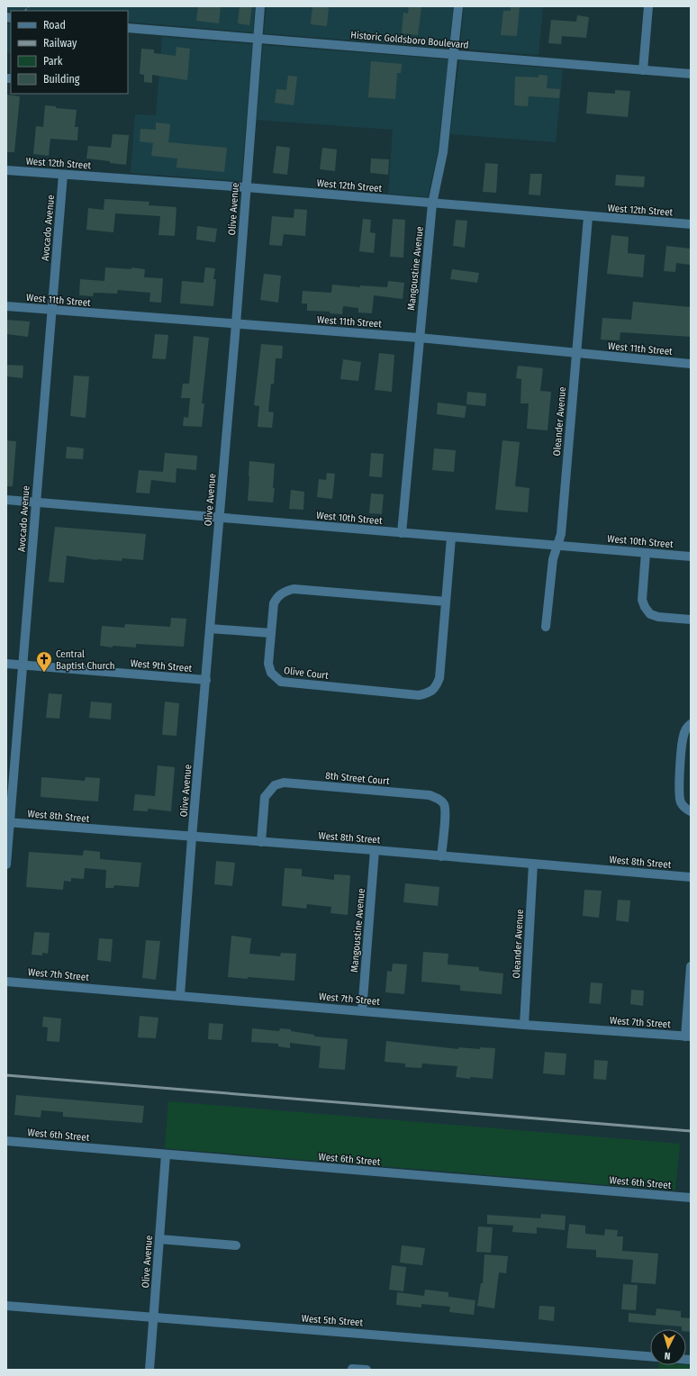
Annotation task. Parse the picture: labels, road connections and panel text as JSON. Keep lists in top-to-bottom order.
{
  "streets": {
    "street": [
      "Historic Goldsboro Boulevard",
      "West 12th Street",
      "Olive Avenue",
      "Avocado Avenue",
      "Mangoustine Avenue",
      "West 11th Street",
      "Oleander Avenue",
      "West 10th Street",
      "West 9th Street",
      "Olive Court",
      "8th Street Court",
      "West 8th Street",
      "West 7th Street",
      "West 6th Street",
      "West 5th Street"
    ]
  },
  "crossings": [
    ["Historic Goldsboro Boulevard", "Olive Avenue"],
    ["Historic Goldsboro Boulevard", "Mangoustine Avenue"],
    ["West 12th Street", "Olive Avenue"],
    ["West 12th Street", "Avocado Avenue"],
    ["West 12th Street", "Mangoustine Avenue"],
    ["West 12th Street", "Oleander Avenue"],
    ["Olive Avenue", "West 11th Street"],
    ["Olive Avenue", "West 10th Street"],
    ["Olive Avenue", "West 9th Street"],
    ["Olive Avenue", "West 8th Street"],
    ["Olive Avenue", "West 7th Street"],
    ["Olive Avenue", "West 6th Street"],
    ["Olive Avenue", "West 5th Street"],
    ["Avocado Avenue", "West 11th Street"],
    ["Avocado Avenue", "West 10th Street"],
    ["Avocado Avenue", "West 9th Street"],
    ["Avocado Avenue", "West 8th Street"],
    ["Mangoustine Avenue", "West 11th Street"],
    ["Mangoustine Avenue", "West 10th Street"],
    ["Mangoustine Avenue", "West 8th Street"],
    ["Mangoustine Avenue", "West 7th Street"],
    ["West 11th Street", "Oleander Avenue"],
    ["Oleander Avenue", "West 10th Street"],
    ["Oleander Avenue", "West 8th Street"],
    ["Oleander Avenue", "West 7th Street"],
    ["West 10th Street", "Olive Court"],
    ["8th Street Court", "West 8th Street"]
  ],
  "places": {
    "church": ["Central Baptist Church"]
  },
  "legend": [
    "Road",
    "Railway",
    "Park",
    "Building"
  ],
  "north": "bottom"
}
